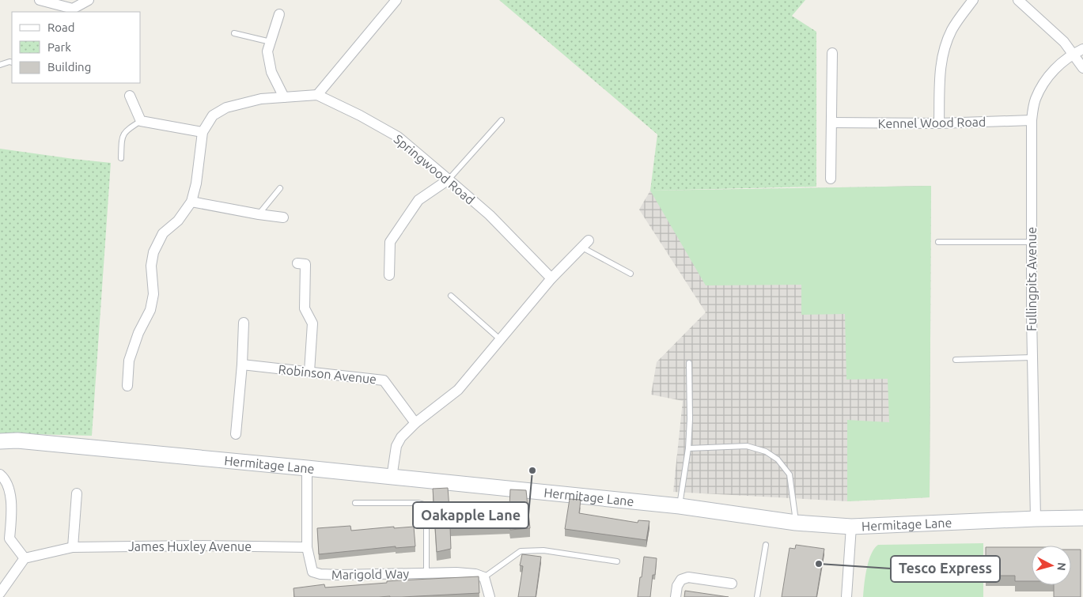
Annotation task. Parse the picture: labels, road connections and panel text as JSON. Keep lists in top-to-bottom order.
{
  "streets": {
    "main road": ["Hermitage Lane"],
    "street": [
      "Kennel Wood Road",
      "Springwood Road",
      "Fullingpits Avenue",
      "Robinson Avenue",
      "James Huxley Avenue",
      "Marigold Way"
    ]
  },
  "crossings": [
    ["Kennel Wood Road", "Fullingpits Avenue"],
    ["Fullingpits Avenue", "Hermitage Lane"],
    ["Hermitage Lane", "Marigold Way"],
    ["James Huxley Avenue", "Marigold Way"]
  ],
  "places": ["Oakapple Lane", "Tesco Express"],
  "legend": ["Road", "Park", "Building"],
  "north": "right"
}
